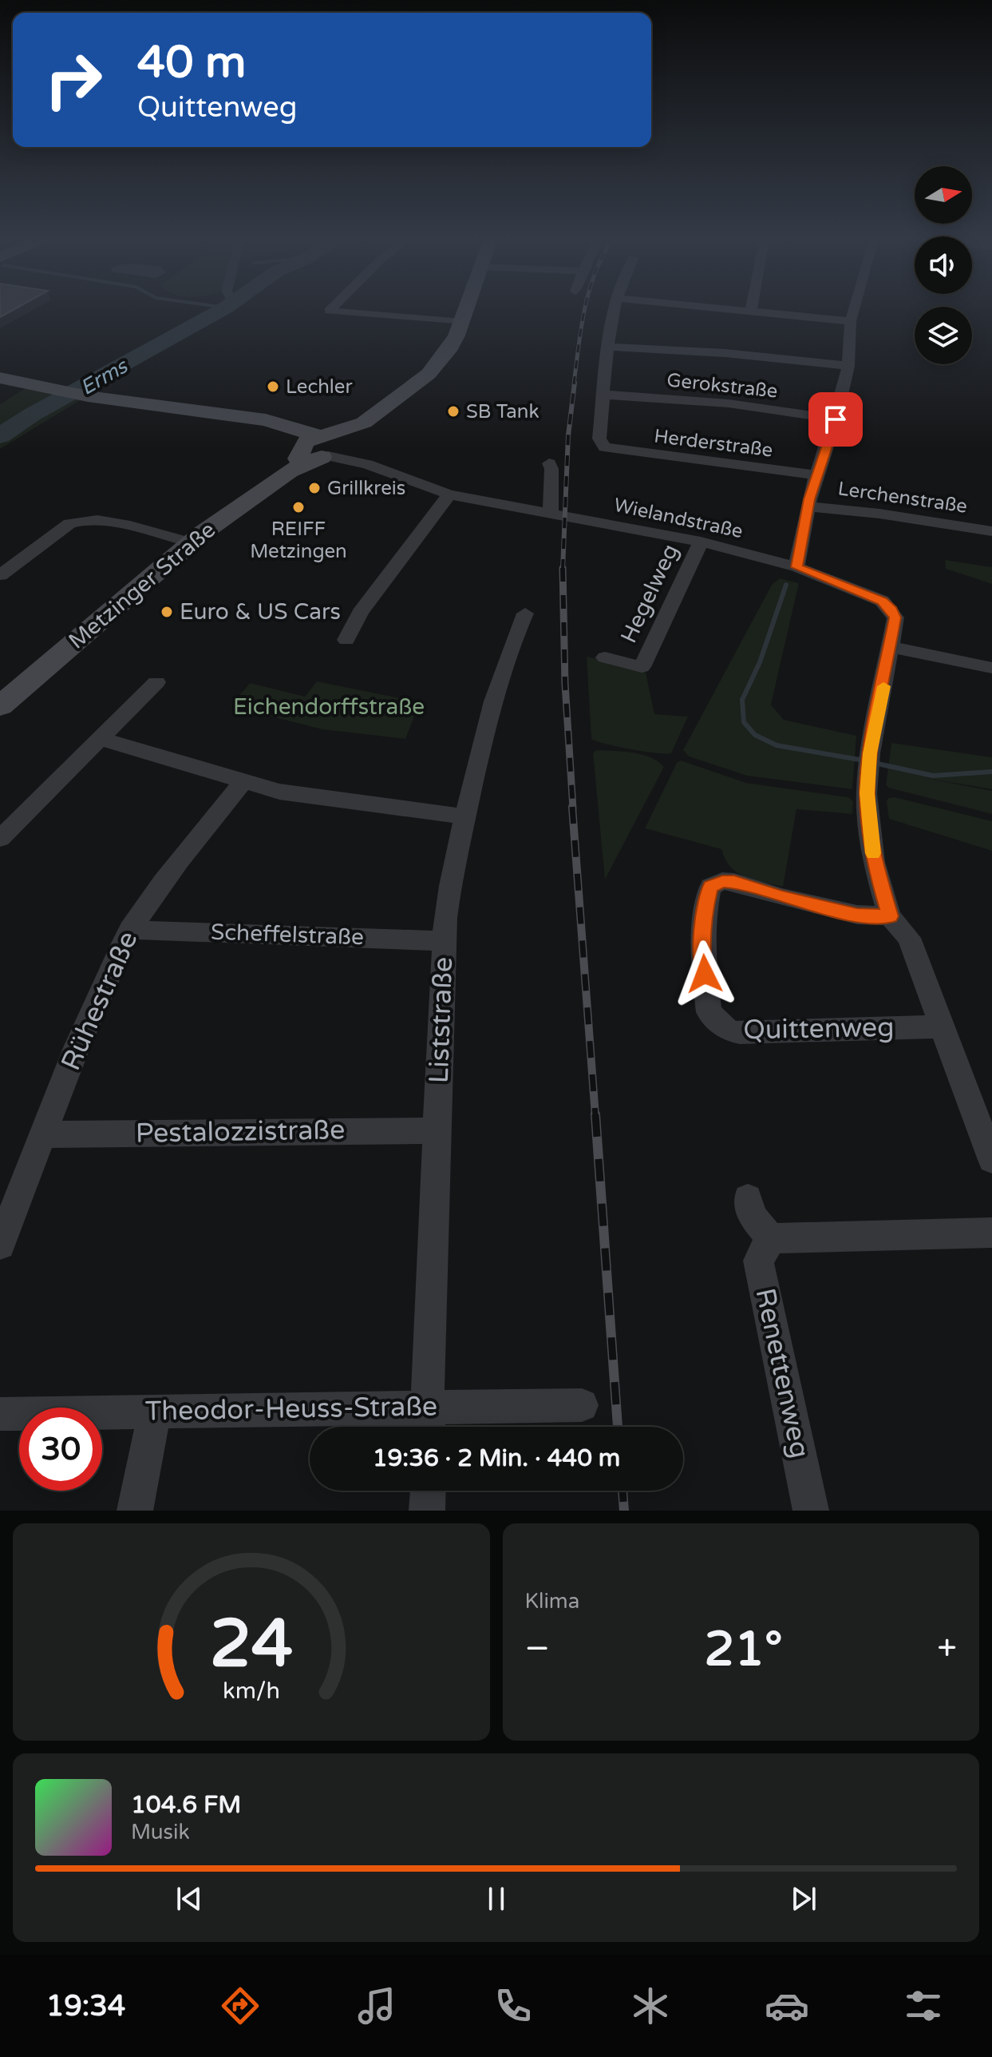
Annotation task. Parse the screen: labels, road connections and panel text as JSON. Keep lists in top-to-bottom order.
{
  "streets": {
    "street": [
      "Gerokstraße",
      "Herderstraße",
      "Lerchenstraße",
      "Wielandstraße",
      "Metzinger Straße",
      "Hegelweg",
      "Scheffelstraße",
      "Rühestraße",
      "Liststraße",
      "Quittenweg",
      "Pestalozzistraße",
      "Renettenweg",
      "Theodor-Heuss-Straße"
    ]
  },
  "crossings": [
    ["Gerokstraße", "Herderstraße"],
    ["Wielandstraße", "Metzinger Straße"],
    ["Wielandstraße", "Hegelweg"],
    ["Wielandstraße", "Quittenweg"],
    ["Scheffelstraße", "Rühestraße"],
    ["Scheffelstraße", "Liststraße"],
    ["Rühestraße", "Pestalozzistraße"],
    ["Liststraße", "Pestalozzistraße"],
    ["Liststraße", "Theodor-Heuss-Straße"]
  ],
  "water": ["Erms"],
  "parks": ["Eichendorffstraße"],
  "places": [
    "Lechler",
    "SB Tank",
    "Grillkreis",
    "REIFF Metzingen",
    "Euro & US Cars"
  ],
  "north": "right",
  "page": {
    "turn": ["40 m", "Quittenweg"],
    "limit": "30",
    "trip": "19:36 · 2 Min. · 440 m",
    "tile": "Klima",
    "heat": ["−", "21°", "+"],
    "song": ["104.6 FM", "Musik"],
    "tabs": "19:34",
    "gauge": ["24", "km/h"]
  }
}
